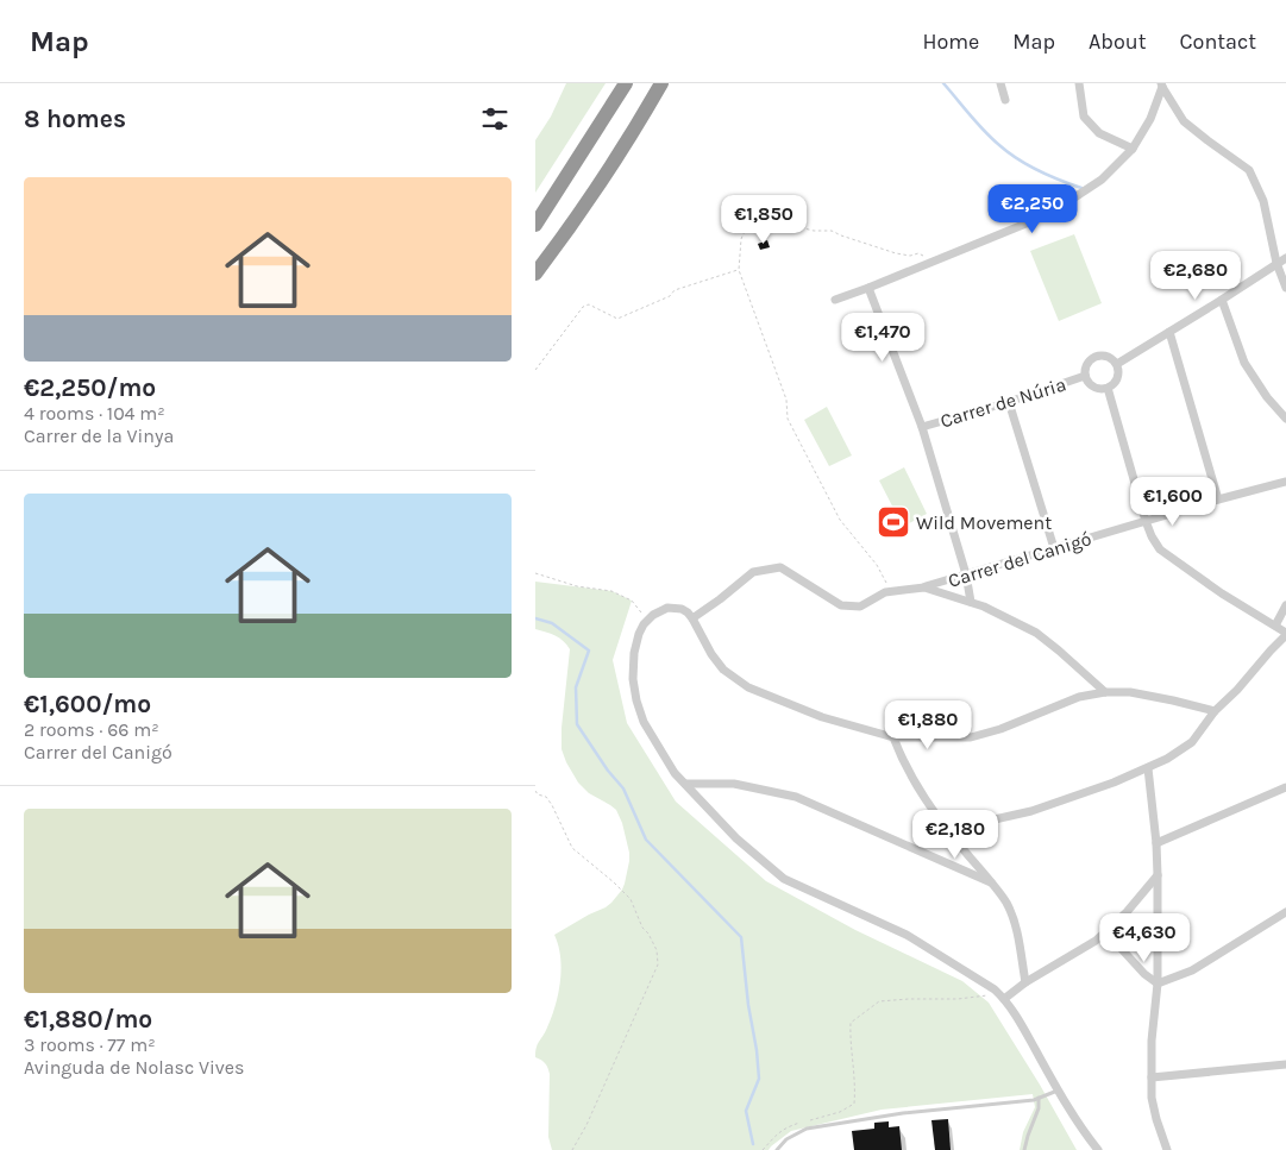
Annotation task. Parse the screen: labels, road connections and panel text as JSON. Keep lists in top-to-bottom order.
{
  "streets": {
    "street": ["Carrer de Núria", "Carrer del Canigó"]
  },
  "places": {
    "sports": ["Wild Movement"]
  },
  "page": {
    "header": "Map",
    "nav": [
      "Home",
      "Map",
      "About",
      "Contact"
    ],
    "heading": "8 homes",
    "list": [
      {
        "name": "€2,250/mo",
        "note": "4 rooms · 104 m² · Carrer de la Vinya"
      },
      {
        "name": "€1,600/mo",
        "note": "2 rooms · 66 m² · Carrer del Canigó"
      },
      {
        "name": "€1,880/mo",
        "note": "3 rooms · 77 m² · Avinguda de Nolasc Vives"
      }
    ],
    "price": [
      "€2,250",
      "€1,850",
      "€2,680",
      "€1,470",
      "€1,600",
      "€1,880",
      "€2,180",
      "€4,630"
    ]
  }
}
